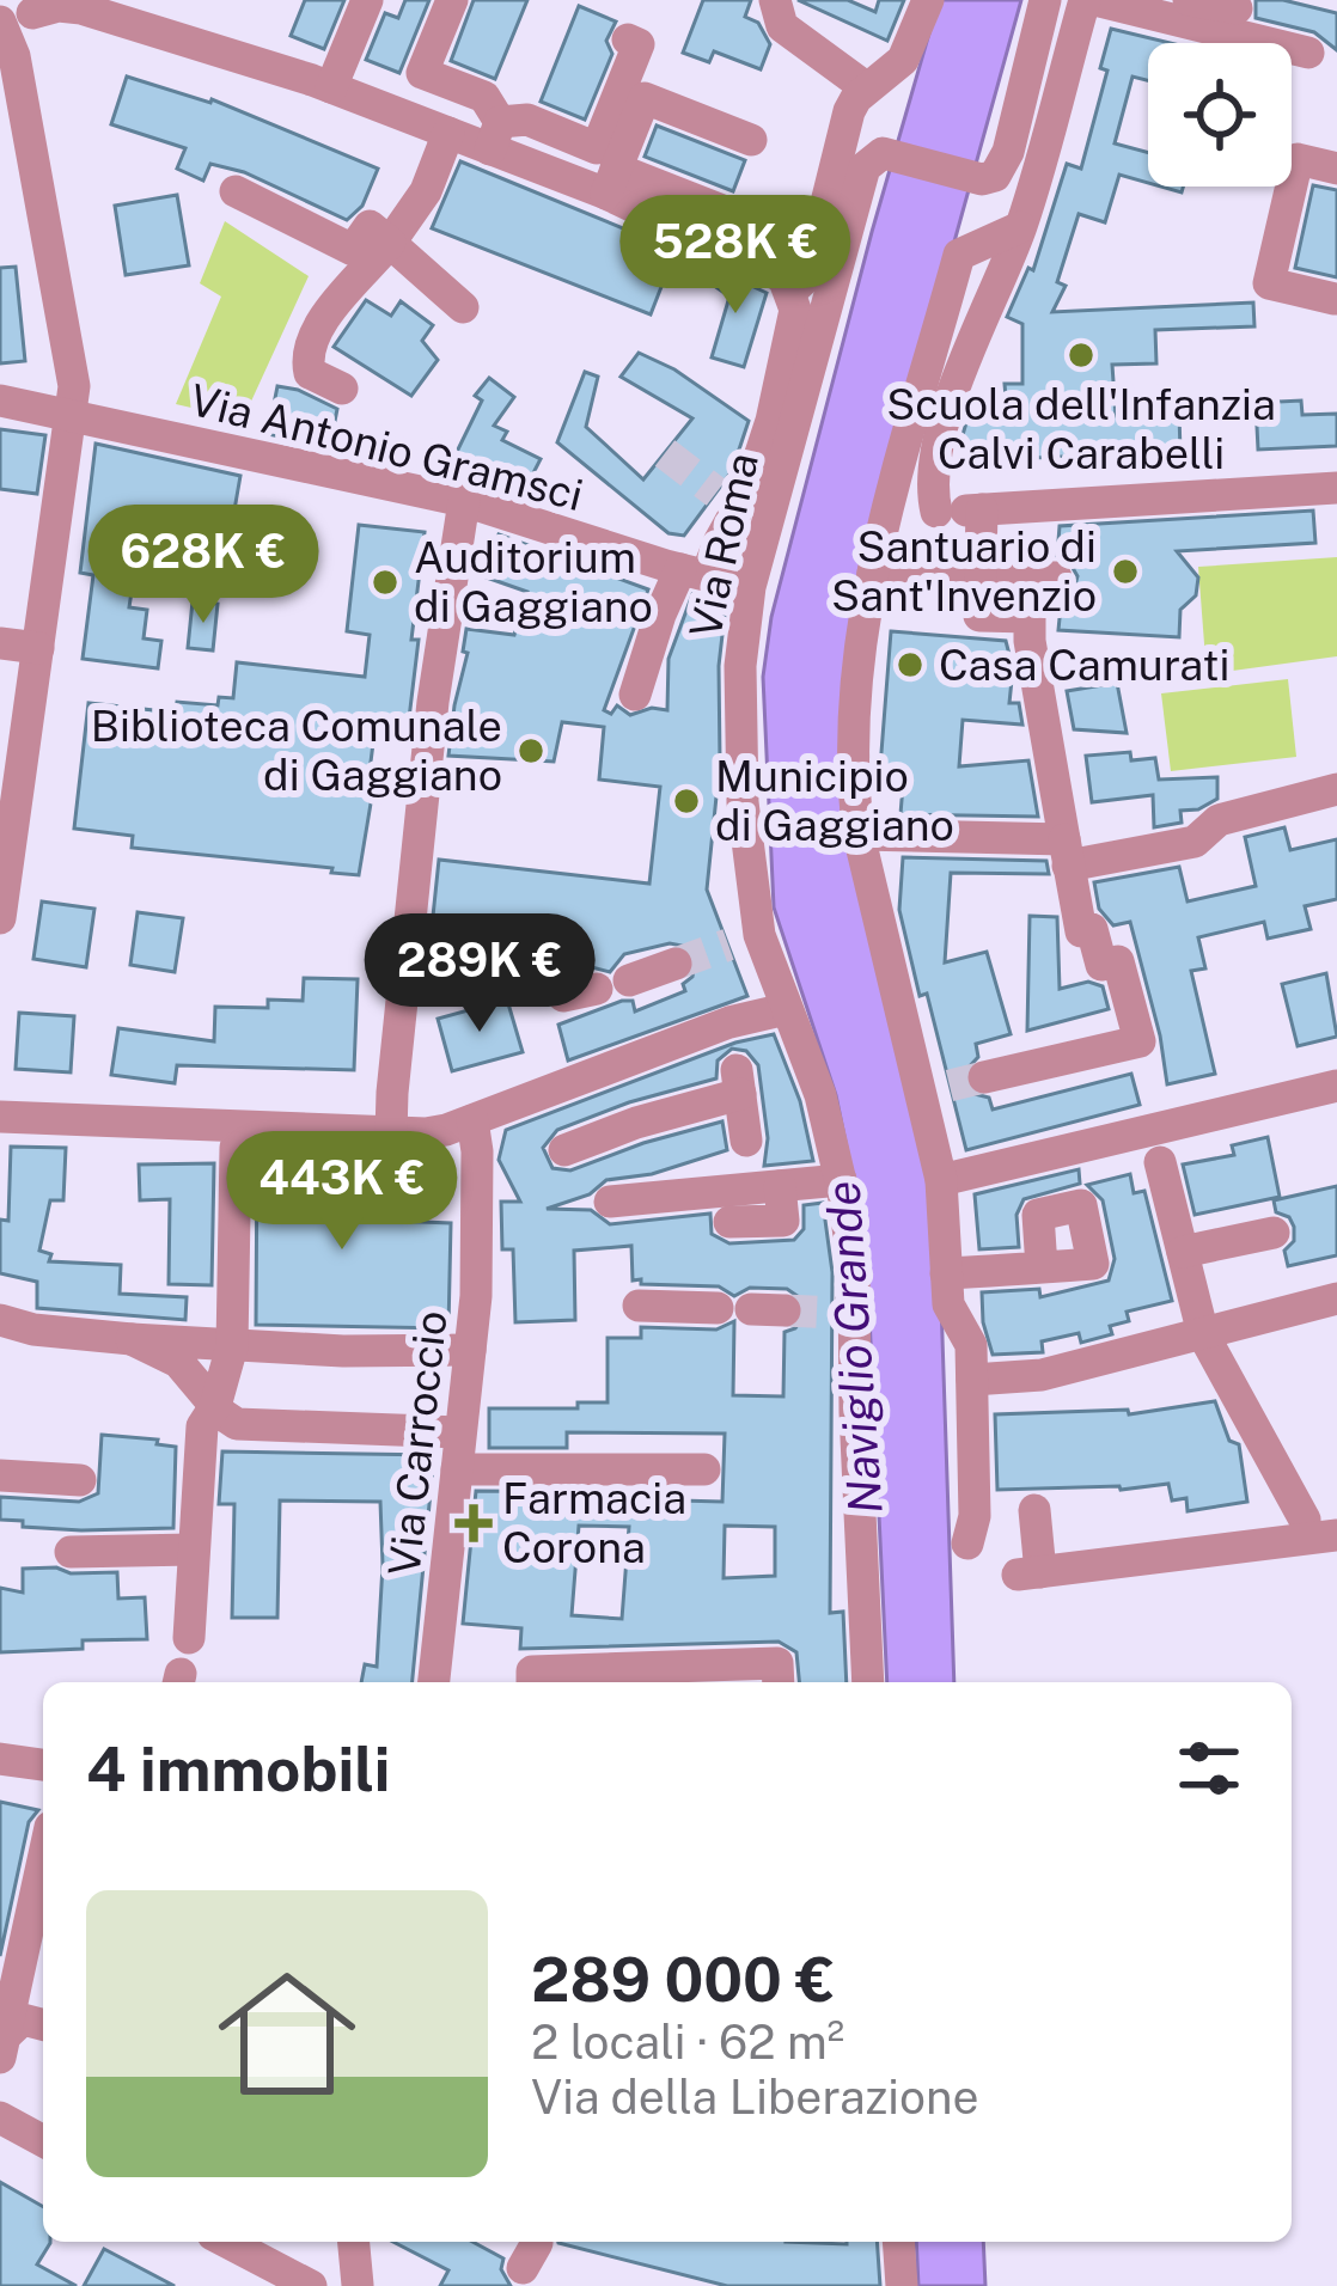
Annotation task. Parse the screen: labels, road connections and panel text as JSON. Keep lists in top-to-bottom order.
{
  "streets": {
    "street": ["Via Antonio Gramsci", "Via Roma", "Via Carroccio"]
  },
  "crossings": [
    ["Via Antonio Gramsci", "Via Roma"]
  ],
  "water": ["Naviglio Grande"],
  "places": {
    "other": [
      "Scuola dell'Infanzia Calvi Carabelli",
      "Santuario di Sant'Invenzio",
      "Auditorium di Gaggiano",
      "Casa Camurati",
      "Biblioteca Comunale di Gaggiano",
      "Municipio di Gaggiano"
    ],
    "health": ["Farmacia Corona"]
  },
  "page": {
    "price": [
      "528K €",
      "628K €",
      "289K €",
      "443K €"
    ],
    "heading": "4 immobili",
    "list": [
      {
        "name": "289 000 €",
        "note": "2 locali · 62 m² · Via della Liberazione"
      }
    ]
  }
}
